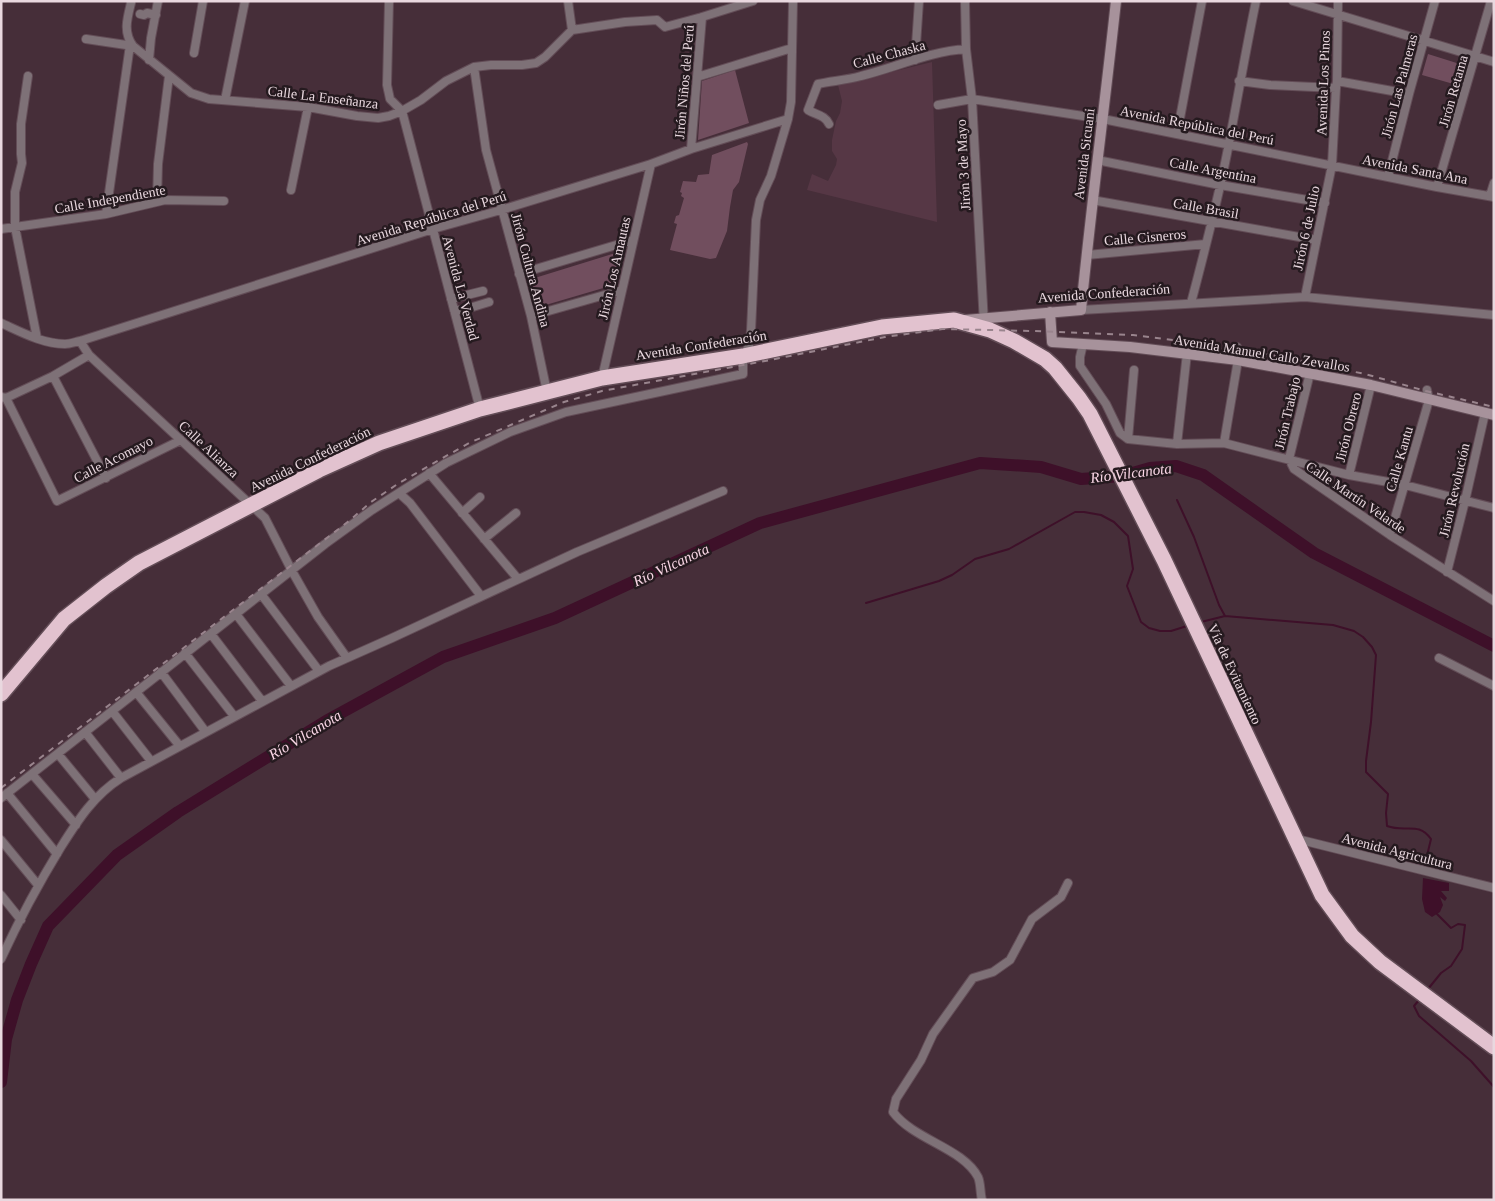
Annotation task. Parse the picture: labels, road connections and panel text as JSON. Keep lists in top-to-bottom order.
{
  "streets": {
    "highway": ["Avenida Confederación", "Vía de Evitamiento"],
    "street": [
      "Calle Chaska",
      "Jirón Niños del Perú",
      "Avenida Los Pinos",
      "Jirón Las Palmeras",
      "Jirón Retama",
      "Calle La Enseñanza",
      "Avenida República del Perú",
      "Avenida Sicuani",
      "Jirón 3 de Mayo",
      "Avenida Santa Ana",
      "Calle Argentina",
      "Calle Independiente",
      "Calle Brasil",
      "Jirón 6 de Julio",
      "Calle Cisneros",
      "Jirón Los Amautas",
      "Jirón Cultura Andina",
      "Avenida La Verdad",
      "Avenida Manuel Callo Zevallos",
      "Jirón Trabajo",
      "Jirón Obrero",
      "Calle Alianza",
      "Calle Acomayo",
      "Calle Kantu",
      "Jirón Revolución",
      "Calle Martín Velarde",
      "Avenida Agricultura"
    ]
  },
  "crossings": [
    ["Calle Chaska", "Jirón 3 de Mayo"],
    ["Jirón Niños del Perú", "Avenida República del Perú"],
    ["Avenida Los Pinos", "Avenida República del Perú"],
    ["Avenida Los Pinos", "Avenida Santa Ana"],
    ["Avenida Los Pinos", "Jirón 6 de Julio"],
    ["Jirón Las Palmeras", "Avenida Santa Ana"],
    ["Jirón Retama", "Avenida Santa Ana"],
    ["Calle La Enseñanza", "Jirón Cultura Andina"],
    ["Calle La Enseñanza", "Avenida La Verdad"],
    ["Avenida República del Perú", "Avenida Sicuani"],
    ["Avenida República del Perú", "Jirón 3 de Mayo"],
    ["Avenida República del Perú", "Avenida Santa Ana"],
    ["Avenida República del Perú", "Jirón 6 de Julio"],
    ["Avenida República del Perú", "Jirón Los Amautas"],
    ["Avenida República del Perú", "Jirón Cultura Andina"],
    ["Avenida República del Perú", "Avenida La Verdad"],
    ["Avenida República del Perú", "Calle Alianza"],
    ["Avenida Sicuani", "Calle Argentina"],
    ["Avenida Sicuani", "Calle Brasil"],
    ["Avenida Sicuani", "Calle Cisneros"],
    ["Avenida Sicuani", "Avenida Confederación"],
    ["Jirón 3 de Mayo", "Avenida Confederación"],
    ["Jirón 3 de Mayo", "Vía de Evitamiento"],
    ["Avenida Santa Ana", "Jirón 6 de Julio"],
    ["Calle Argentina", "Jirón 6 de Julio"],
    ["Calle Brasil", "Jirón 6 de Julio"],
    ["Jirón 6 de Julio", "Avenida Confederación"],
    ["Jirón Los Amautas", "Avenida Confederación"],
    ["Jirón Cultura Andina", "Avenida Confederación"],
    ["Avenida La Verdad", "Avenida Confederación"],
    ["Avenida Confederación", "Calle Alianza"],
    ["Avenida Confederación", "Vía de Evitamiento"],
    ["Avenida Manuel Callo Zevallos", "Jirón Trabajo"],
    ["Avenida Manuel Callo Zevallos", "Jirón Obrero"],
    ["Avenida Manuel Callo Zevallos", "Calle Kantu"],
    ["Avenida Manuel Callo Zevallos", "Jirón Revolución"],
    ["Jirón Trabajo", "Calle Martín Velarde"],
    ["Calle Alianza", "Calle Acomayo"],
    ["Calle Kantu", "Calle Martín Velarde"],
    ["Jirón Revolución", "Calle Martín Velarde"],
    ["Vía de Evitamiento", "Avenida Agricultura"]
  ],
  "water": ["Río Vilcanota"]
}
